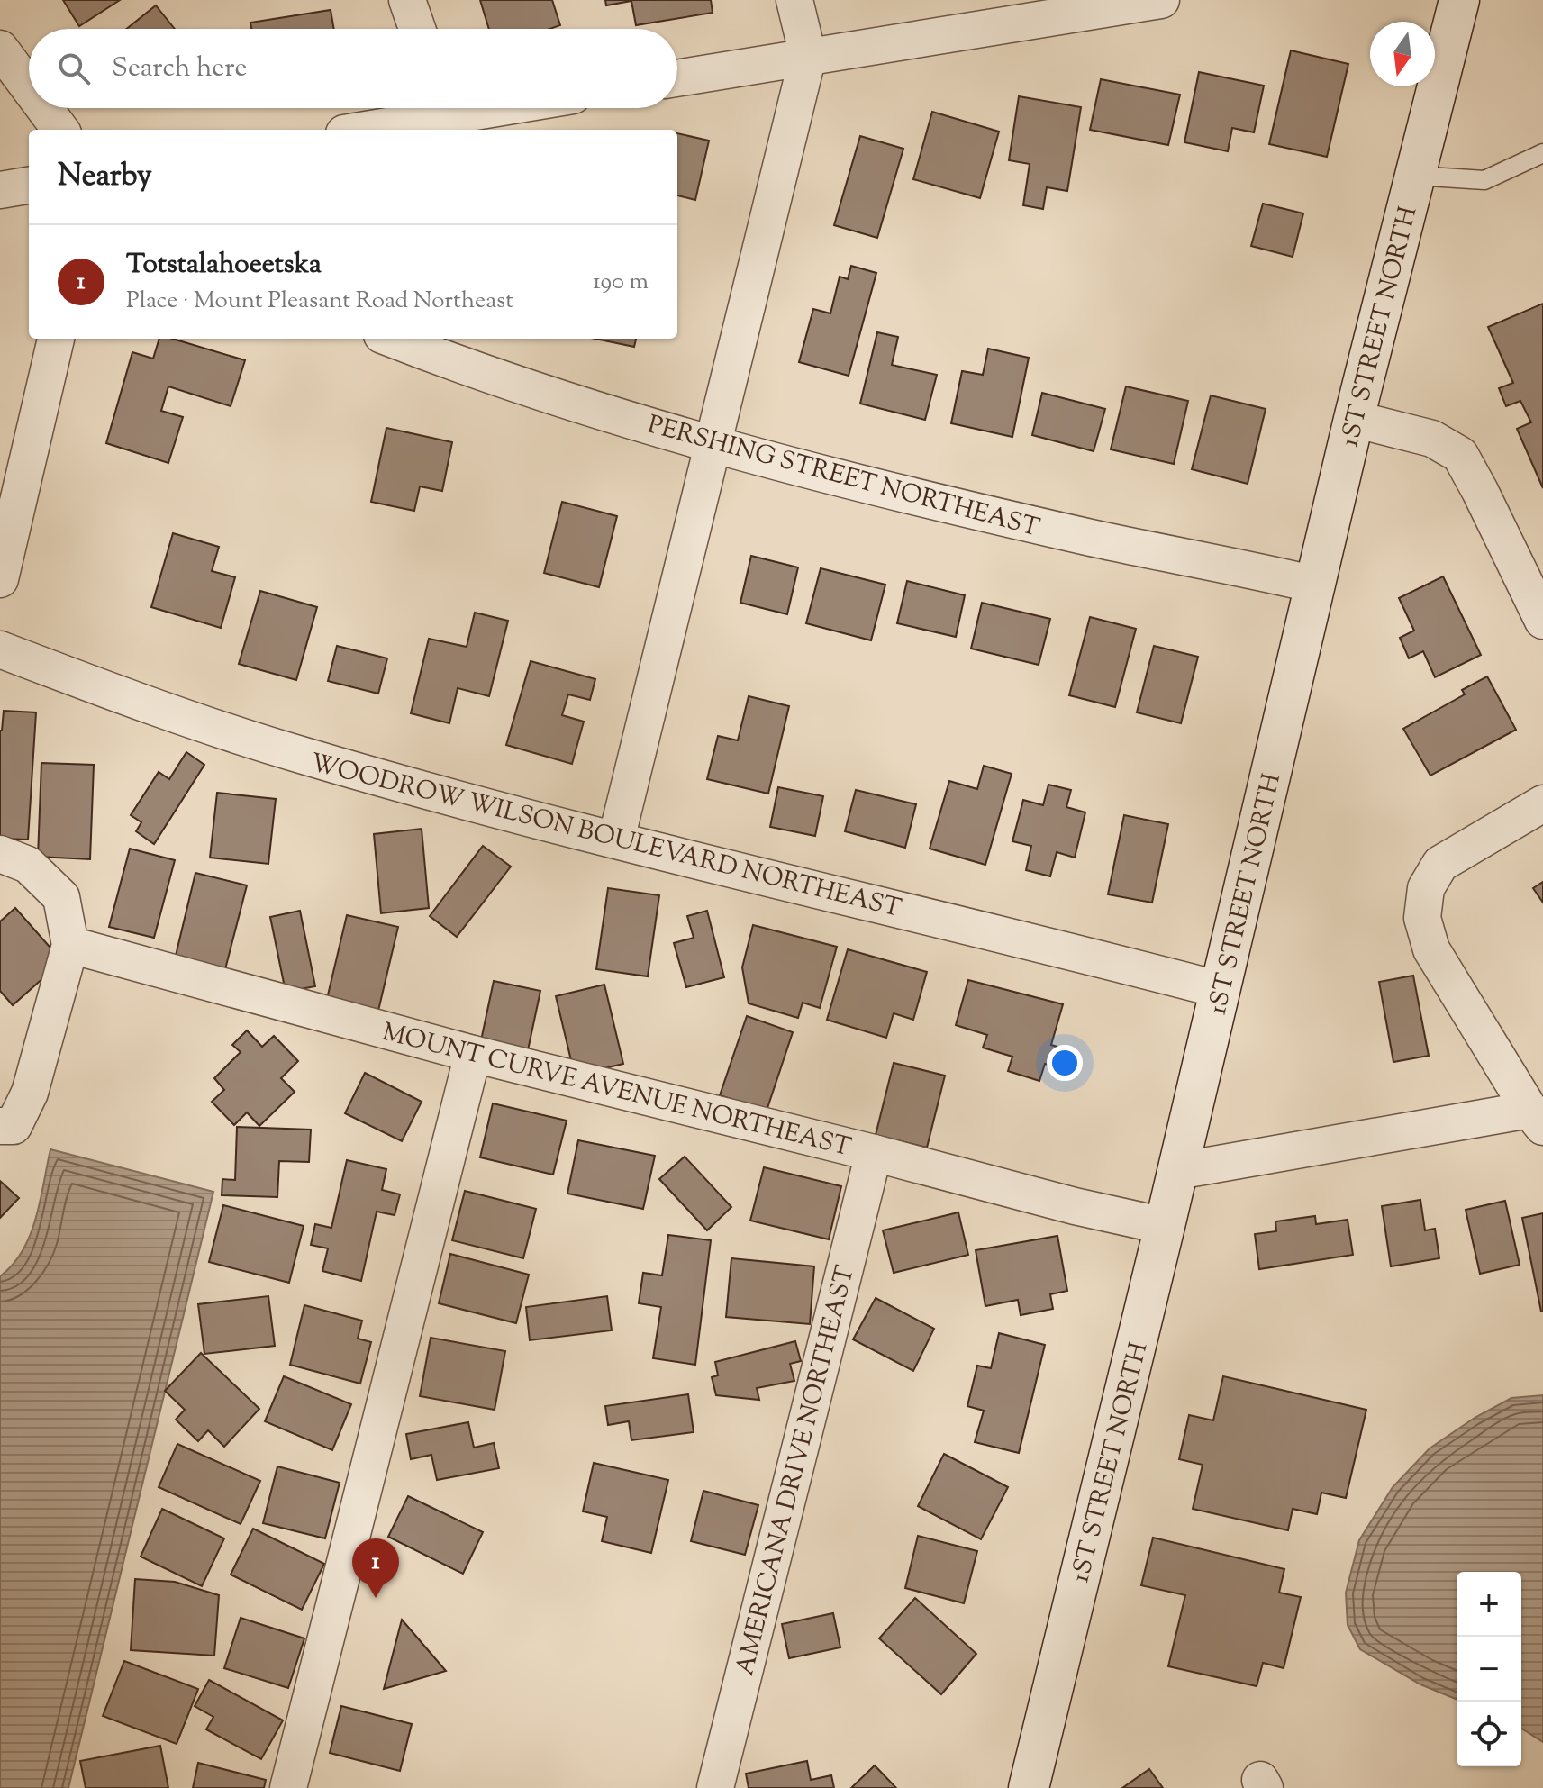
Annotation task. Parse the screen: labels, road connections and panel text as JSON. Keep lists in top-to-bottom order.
{
  "streets": {
    "street": [
      "1ST STREET NORTH",
      "PERSHING STREET NORTHEAST",
      "WOODROW WILSON BOULEVARD NORTHEAST",
      "MOUNT CURVE AVENUE NORTHEAST",
      "AMERICANA DRIVE NORTHEAST"
    ]
  },
  "crossings": [
    ["1ST STREET NORTH", "PERSHING STREET NORTHEAST"],
    ["1ST STREET NORTH", "WOODROW WILSON BOULEVARD NORTHEAST"],
    ["1ST STREET NORTH", "MOUNT CURVE AVENUE NORTHEAST"],
    ["MOUNT CURVE AVENUE NORTHEAST", "AMERICANA DRIVE NORTHEAST"]
  ],
  "north": "bottom",
  "page": {
    "search": "Search here",
    "heading": "Nearby",
    "list": [
      {
        "mark": "1",
        "name": "Totstalahoeetska",
        "note": "Place · Mount Pleasant Road Northeast",
        "value": "190 m"
      }
    ],
    "pins": "1",
    "map_buttons": ["+", "−"]
  }
}
